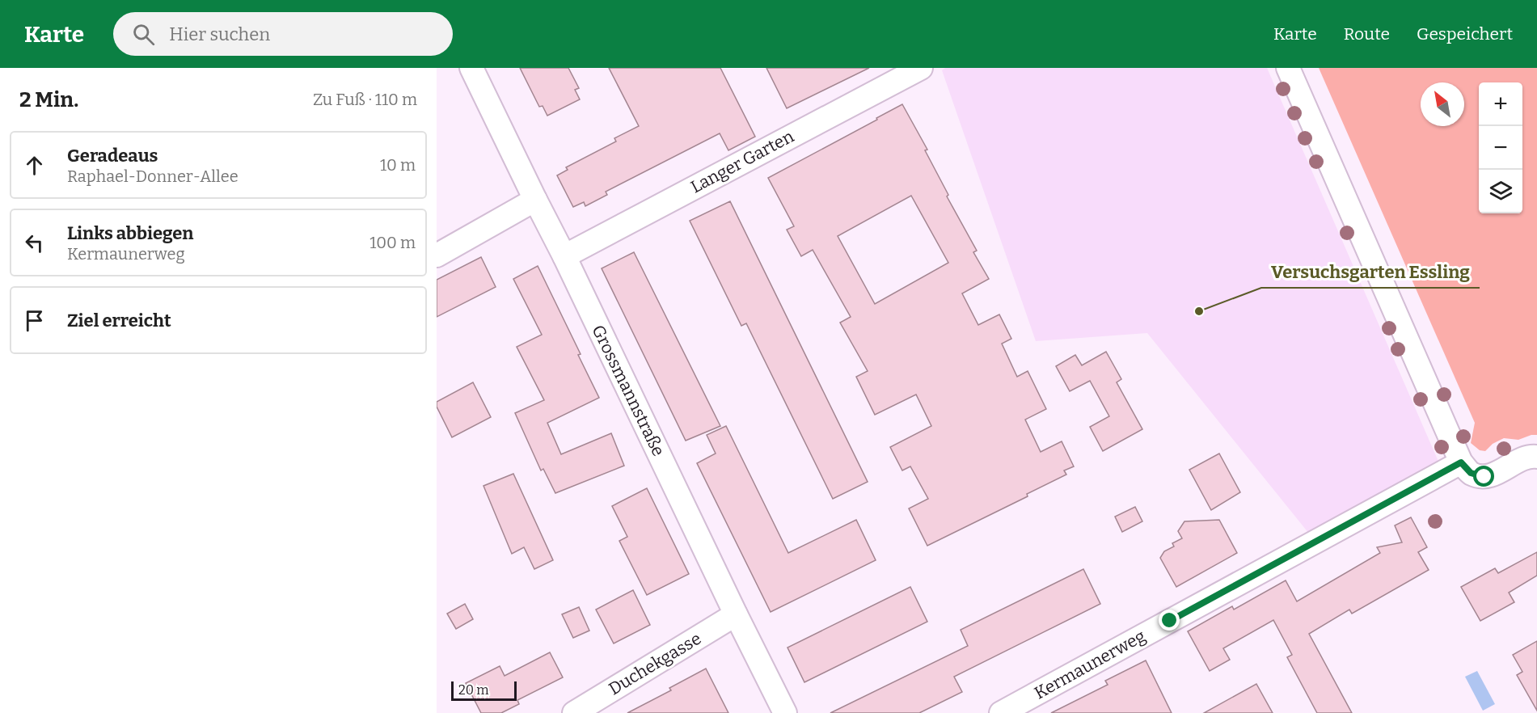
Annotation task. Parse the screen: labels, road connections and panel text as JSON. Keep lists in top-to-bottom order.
{
  "streets": {
    "street": [
      "Langer Garten",
      "Grossmannstraße",
      "Duchekgasse",
      "Kermaunerweg"
    ]
  },
  "crossings": [
    ["Langer Garten", "Grossmannstraße"],
    ["Grossmannstraße", "Duchekgasse"]
  ],
  "places": ["Versuchsgarten Essling"],
  "scale_bar": "20 m",
  "north": "top left",
  "page": {
    "header": "Karte",
    "search": "Hier suchen",
    "nav": ["Karte", "Route", "Gespeichert"],
    "heading": ["2 Min.", "Zu Fuß · 110 m"],
    "map_buttons": ["+", "−"],
    "list": [
      ["Geradeaus", "Raphael-Donner-Allee", "10 m"],
      ["Links abbiegen", "Kermaunerweg", "100 m"],
      "Ziel erreicht"
    ],
    "scale": "20 m"
  }
}
